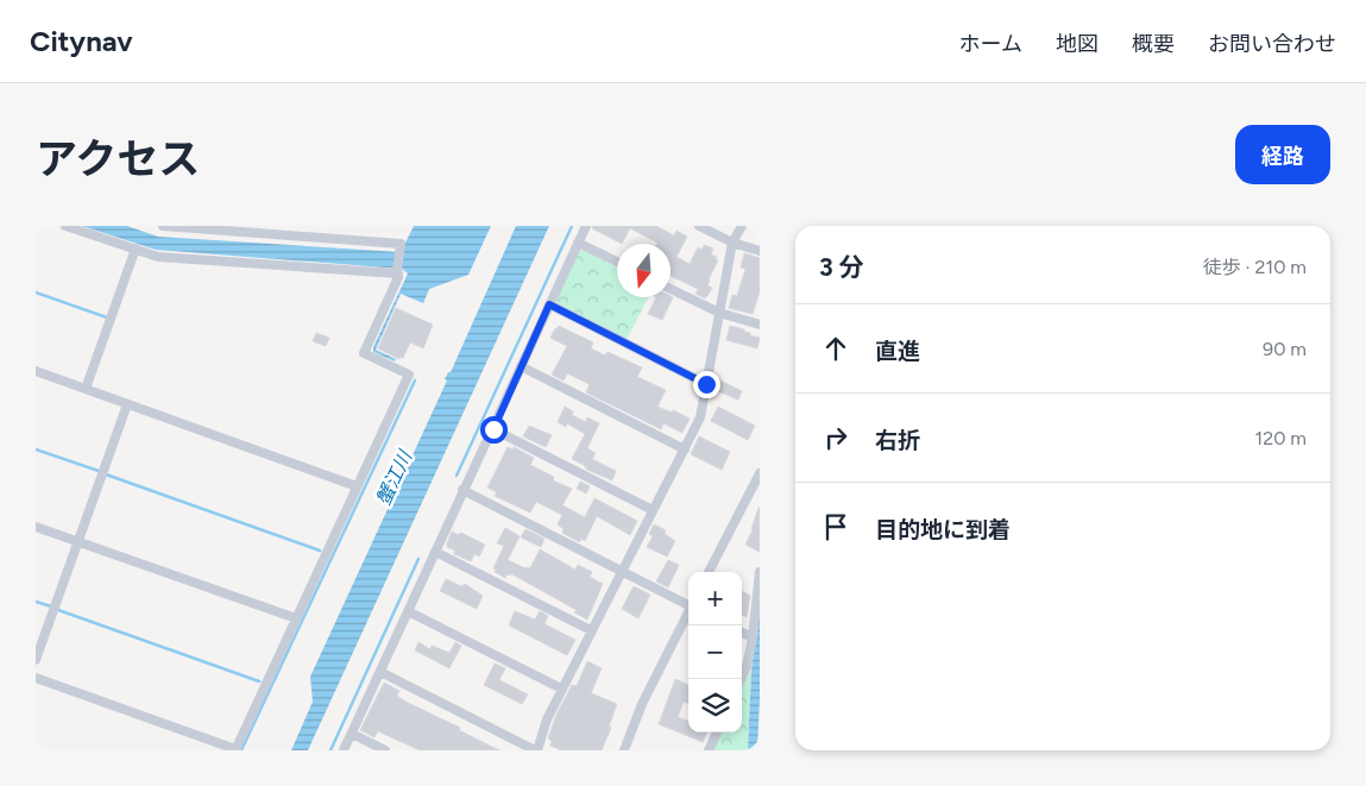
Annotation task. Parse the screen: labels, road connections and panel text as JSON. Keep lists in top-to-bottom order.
{
  "water": ["蟹江川"],
  "north": "bottom",
  "page": {
    "header": "Citynav",
    "nav": [
      "ホーム",
      "地図",
      "概要",
      "お問い合わせ"
    ],
    "title": "アクセス",
    "buttons": "経路",
    "heading": ["3 分", "徒歩 · 210 m"],
    "list": [
      ["直進", "90 m"],
      ["右折", "120 m"],
      "目的地に到着"
    ],
    "map_buttons": ["+", "−"]
  }
}
